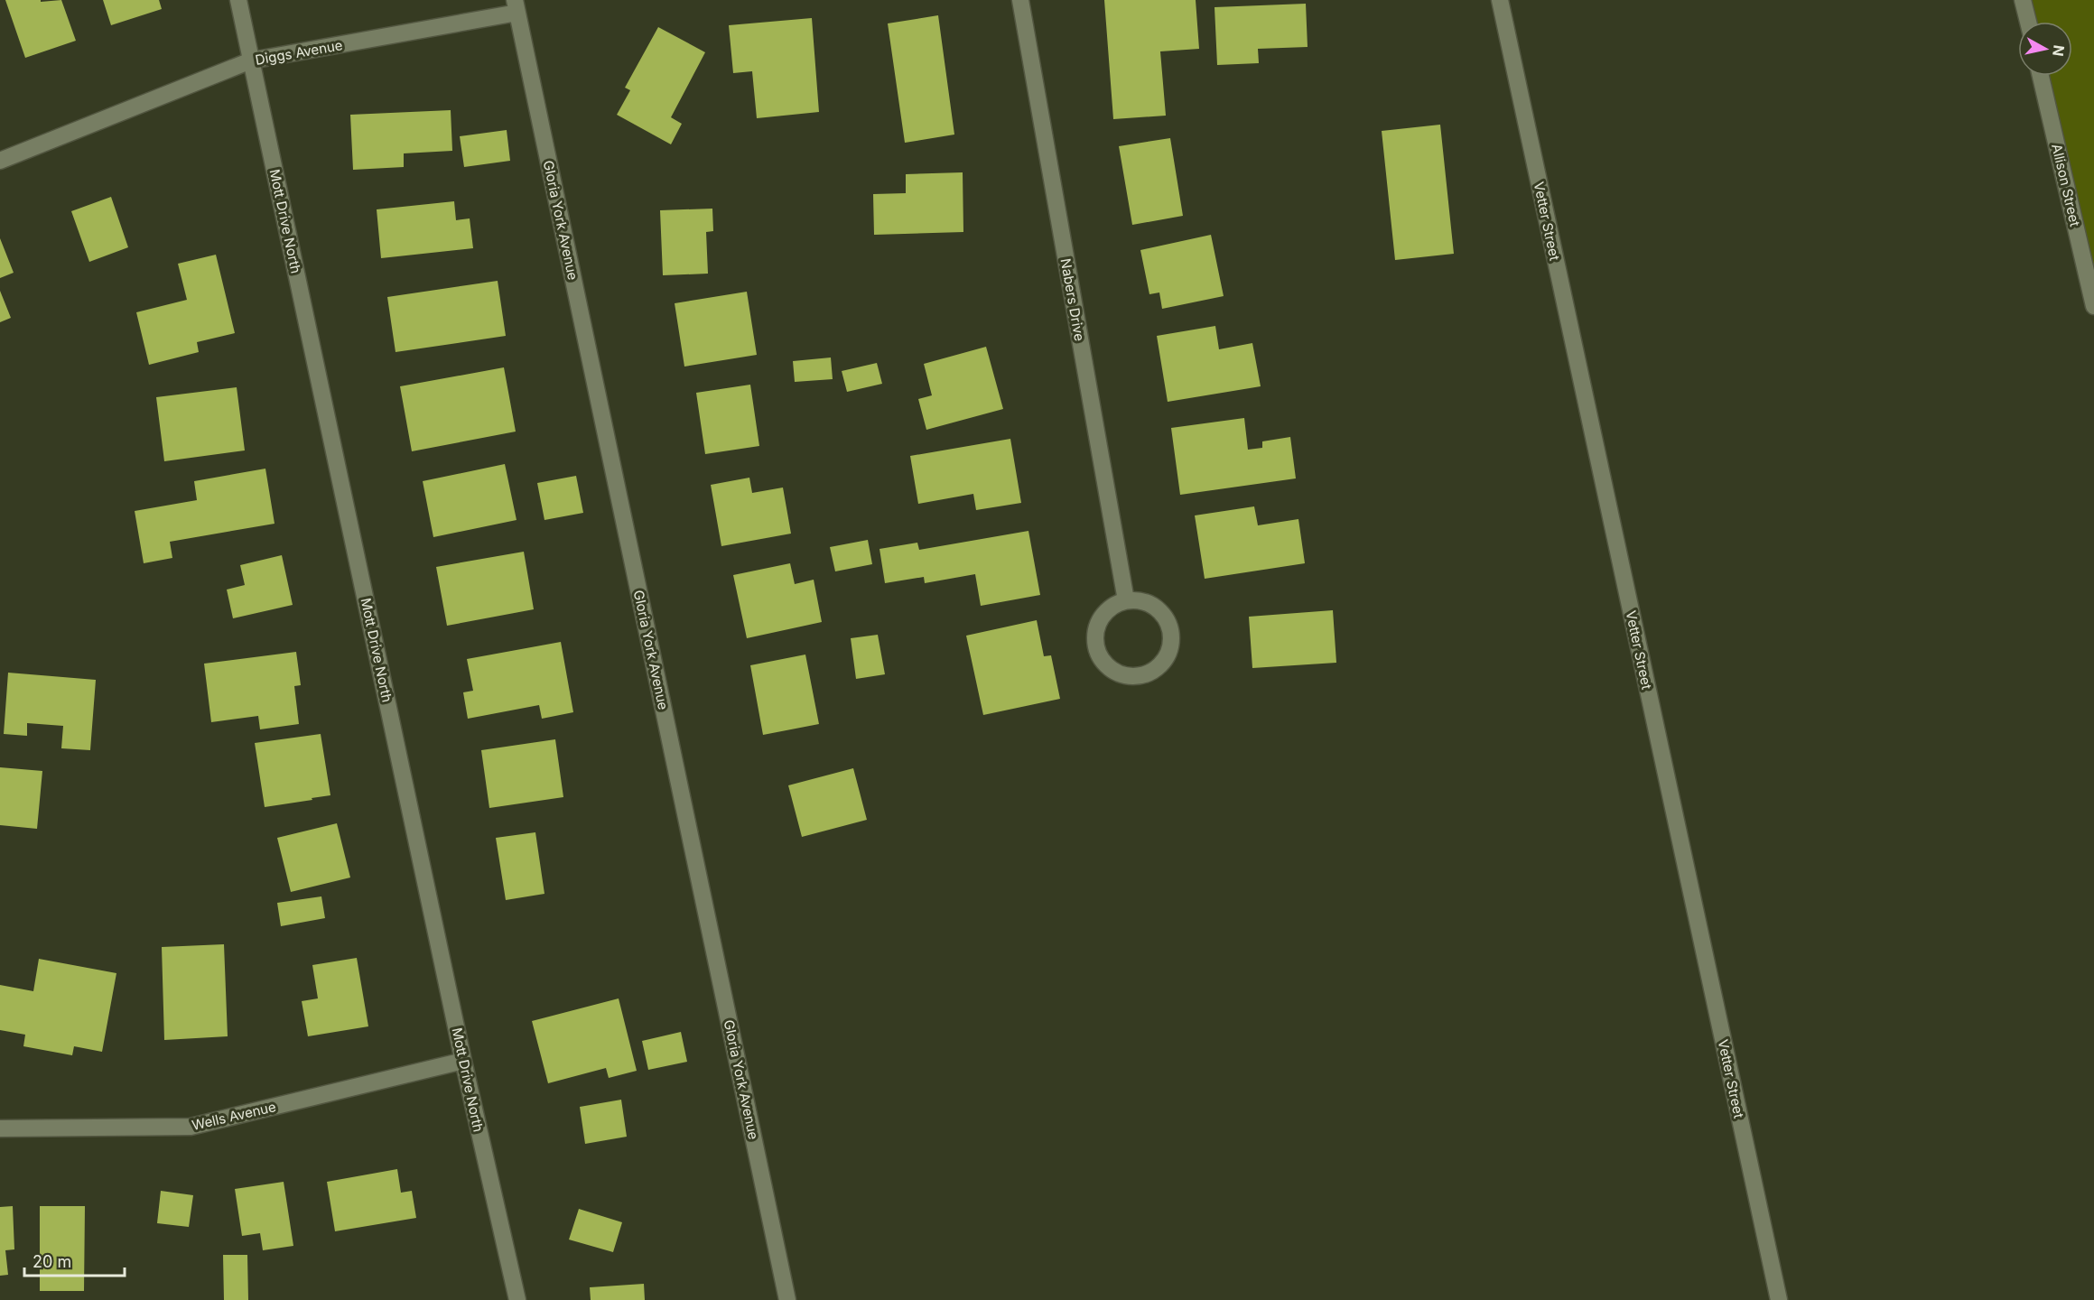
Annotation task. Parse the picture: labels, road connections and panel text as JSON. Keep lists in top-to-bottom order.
{
  "streets": {
    "street": [
      "Diggs Avenue",
      "Allison Street",
      "Gloria York Avenue",
      "Mott Drive North",
      "Vetter Street",
      "Nabers Drive",
      "Wells Avenue"
    ]
  },
  "crossings": [
    ["Diggs Avenue", "Gloria York Avenue"],
    ["Diggs Avenue", "Mott Drive North"],
    ["Mott Drive North", "Wells Avenue"]
  ],
  "scale_bar": "20 m",
  "north": "right"
}
